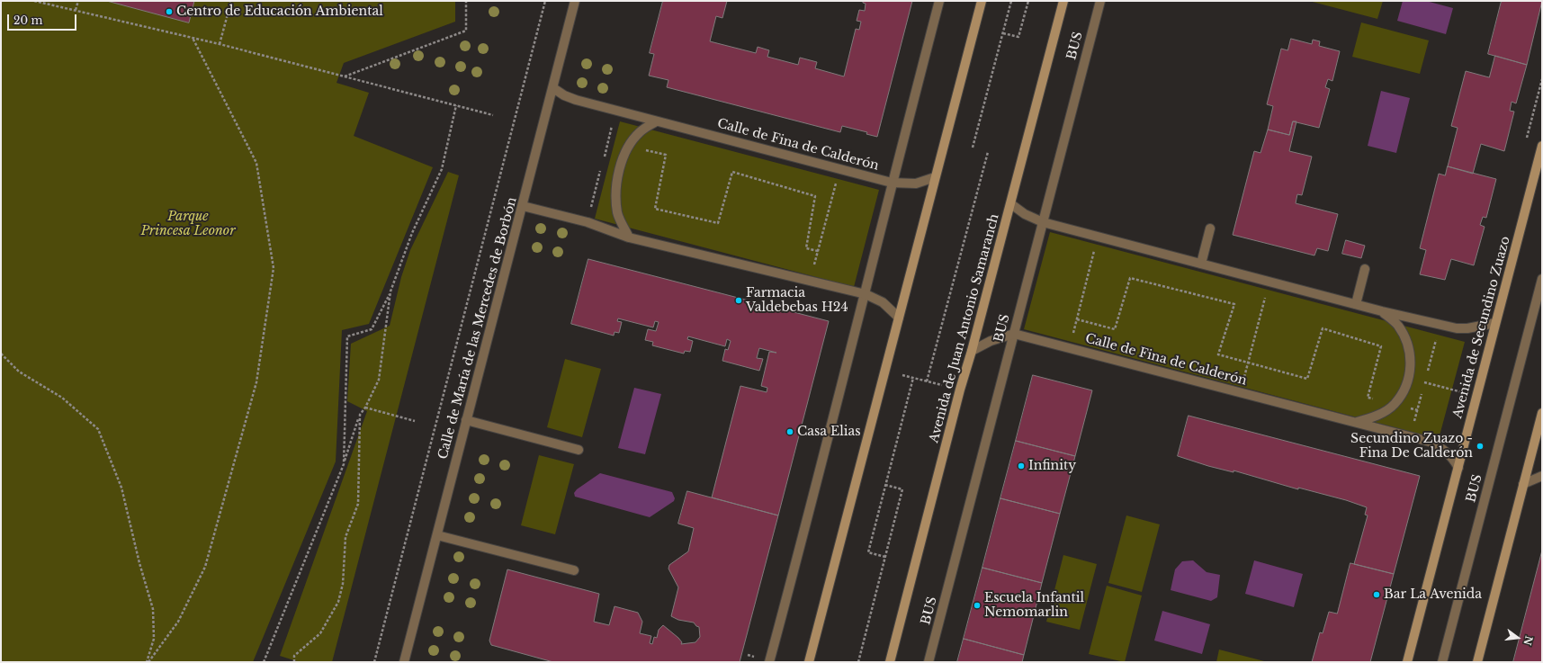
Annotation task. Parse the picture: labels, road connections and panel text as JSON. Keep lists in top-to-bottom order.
{
  "streets": {
    "street": [
      "BUS",
      "Calle de Fina de Calderón",
      "Avenida de Secundino Zuazo",
      "Calle de María de las Mercedes de Borbón",
      "Avenida de Juan Antonio Samaranch"
    ]
  },
  "crossings": [
    ["BUS", "Calle de Fina de Calderón"],
    ["Calle de Fina de Calderón", "Avenida de Secundino Zuazo"],
    ["Calle de Fina de Calderón", "Calle de María de las Mercedes de Borbón"],
    ["Calle de Fina de Calderón", "Avenida de Juan Antonio Samaranch"]
  ],
  "parks": ["Parque Princesa Leonor"],
  "places": [
    "Centro de Educación Ambiental",
    "Farmacia Valdebebas H24",
    "Casa Elias",
    "Secundino Zuazo - Fina De Calderón",
    "Infinity",
    "Bar La Avenida",
    "Escuela Infantil Nemomarlin"
  ],
  "scale_bar": "20 m",
  "north": "right"
}
